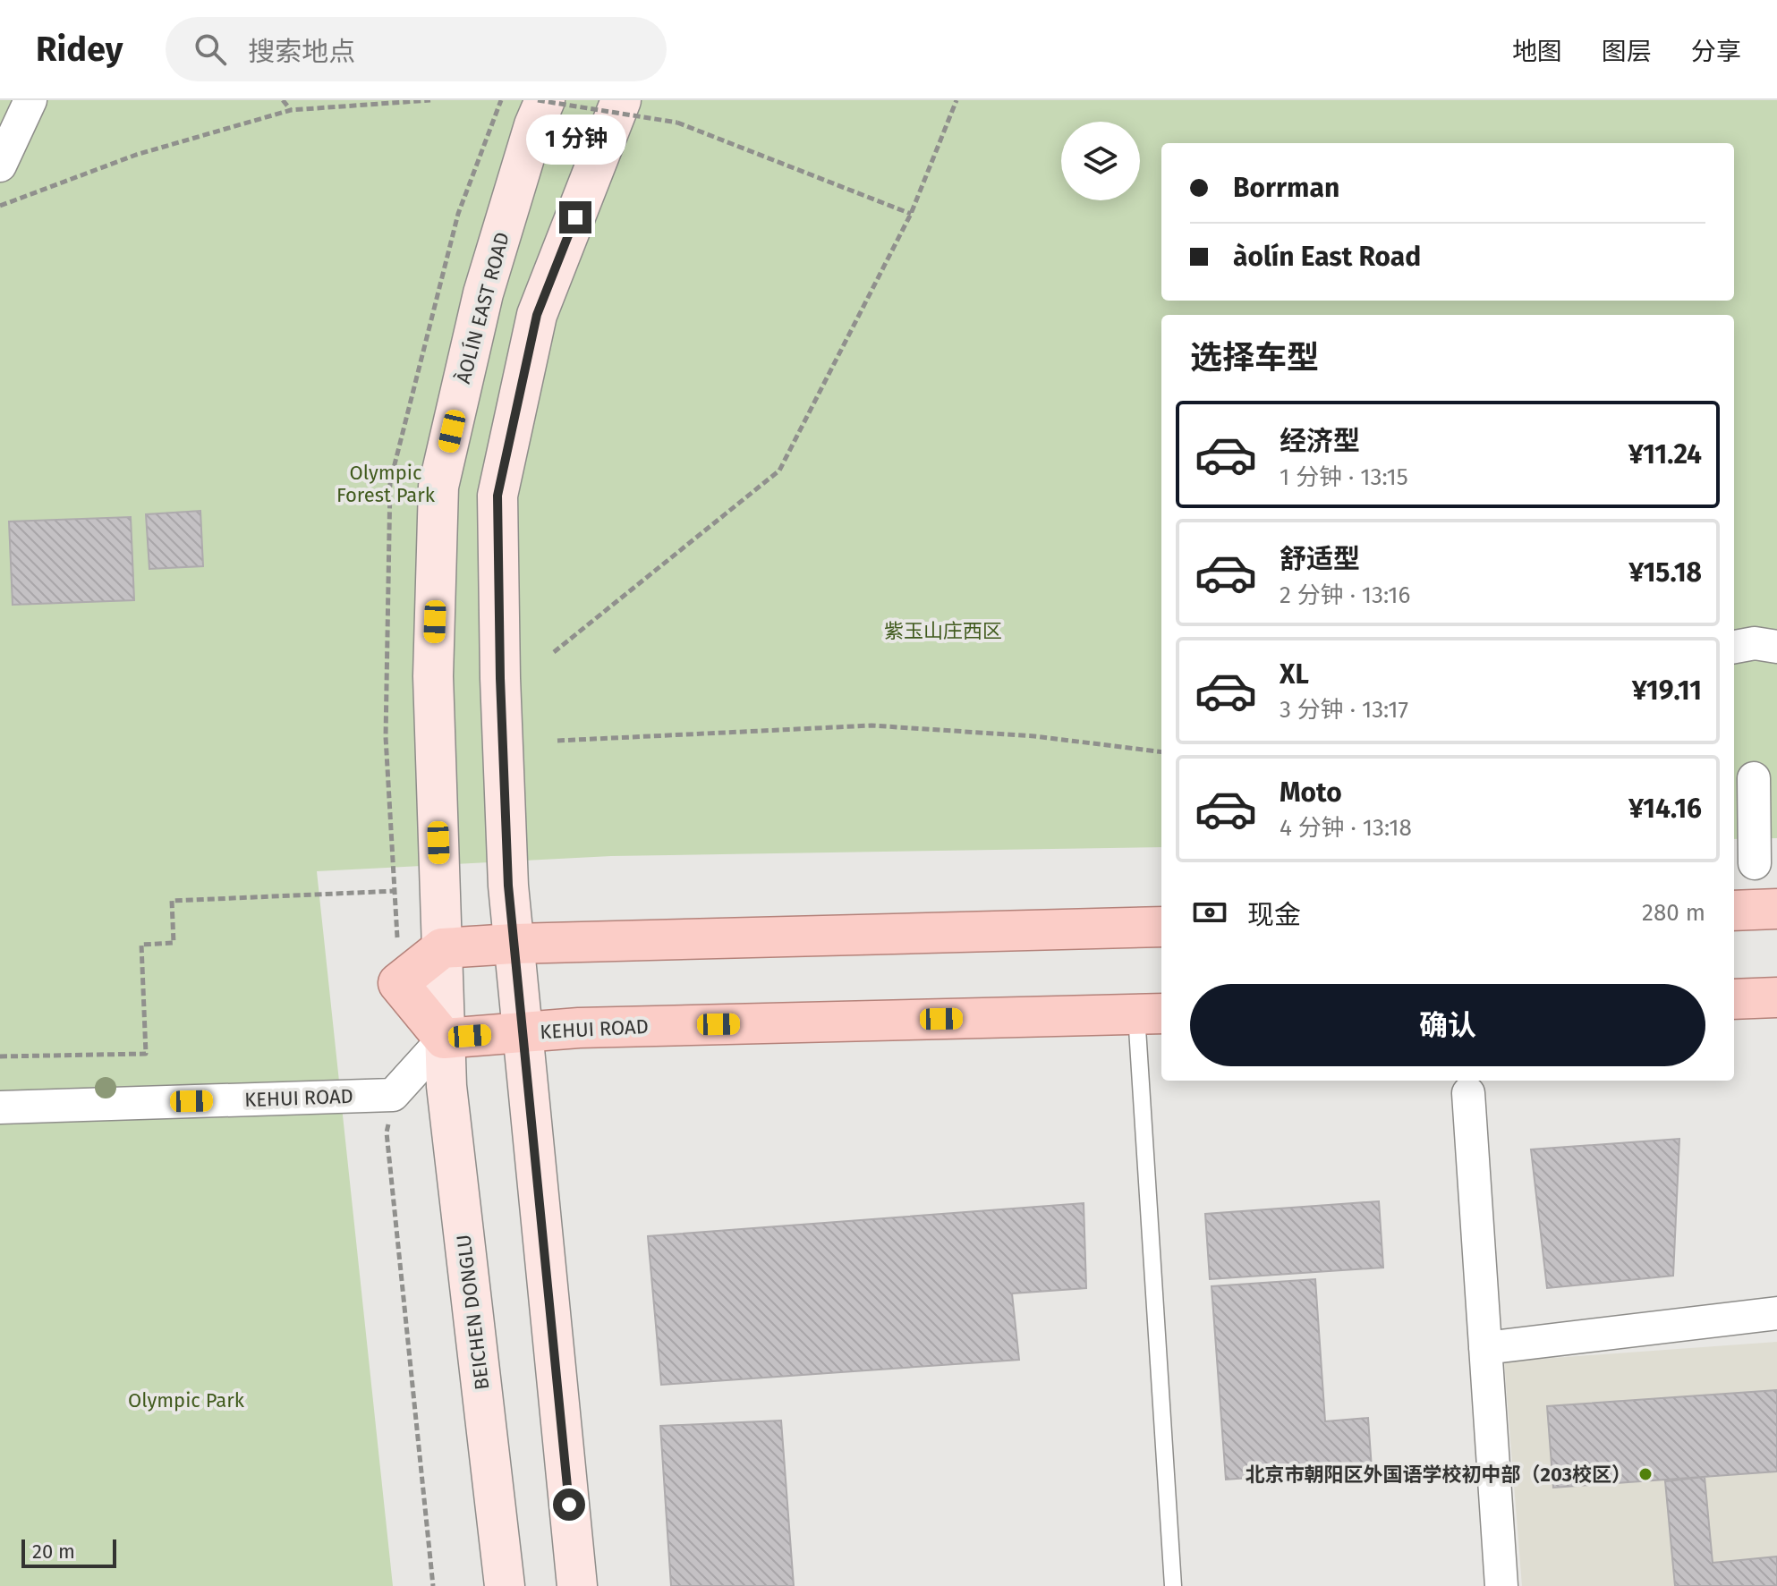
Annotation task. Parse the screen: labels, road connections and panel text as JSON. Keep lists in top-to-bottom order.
{
  "streets": {
    "main road": ["ÀOLÍN EAST ROAD", "KEHUI ROAD", "BEICHEN DONGLU"]
  },
  "crossings": [
    ["KEHUI ROAD", "BEICHEN DONGLU"]
  ],
  "parks": ["Olympic Forest Park", "紫玉山庄西区", "Olympic Park"],
  "places": ["北京市朝阳区外国语学校初中部（203校区）"],
  "scale_bar": "20 m",
  "page": {
    "header": "Ridey",
    "search": "搜索地点",
    "nav": ["地图", "图层", "分享"],
    "bubble": "1 分钟",
    "banner": ["Borrman", "àolín East Road"],
    "heading": "选择车型",
    "list": [
      {
        "name": "经济型",
        "note": "1 分钟 · 13:15",
        "value": "¥11.24"
      },
      {
        "name": "舒适型",
        "note": "2 分钟 · 13:16",
        "value": "¥15.18"
      },
      {
        "name": "XL",
        "note": "3 分钟 · 13:17",
        "value": "¥19.11"
      },
      {
        "name": "Moto",
        "note": "4 分钟 · 13:18",
        "value": "¥14.16"
      }
    ],
    "pay": ["现金", "280 m"],
    "buttons": "确认",
    "scale": "20 m"
  }
}
